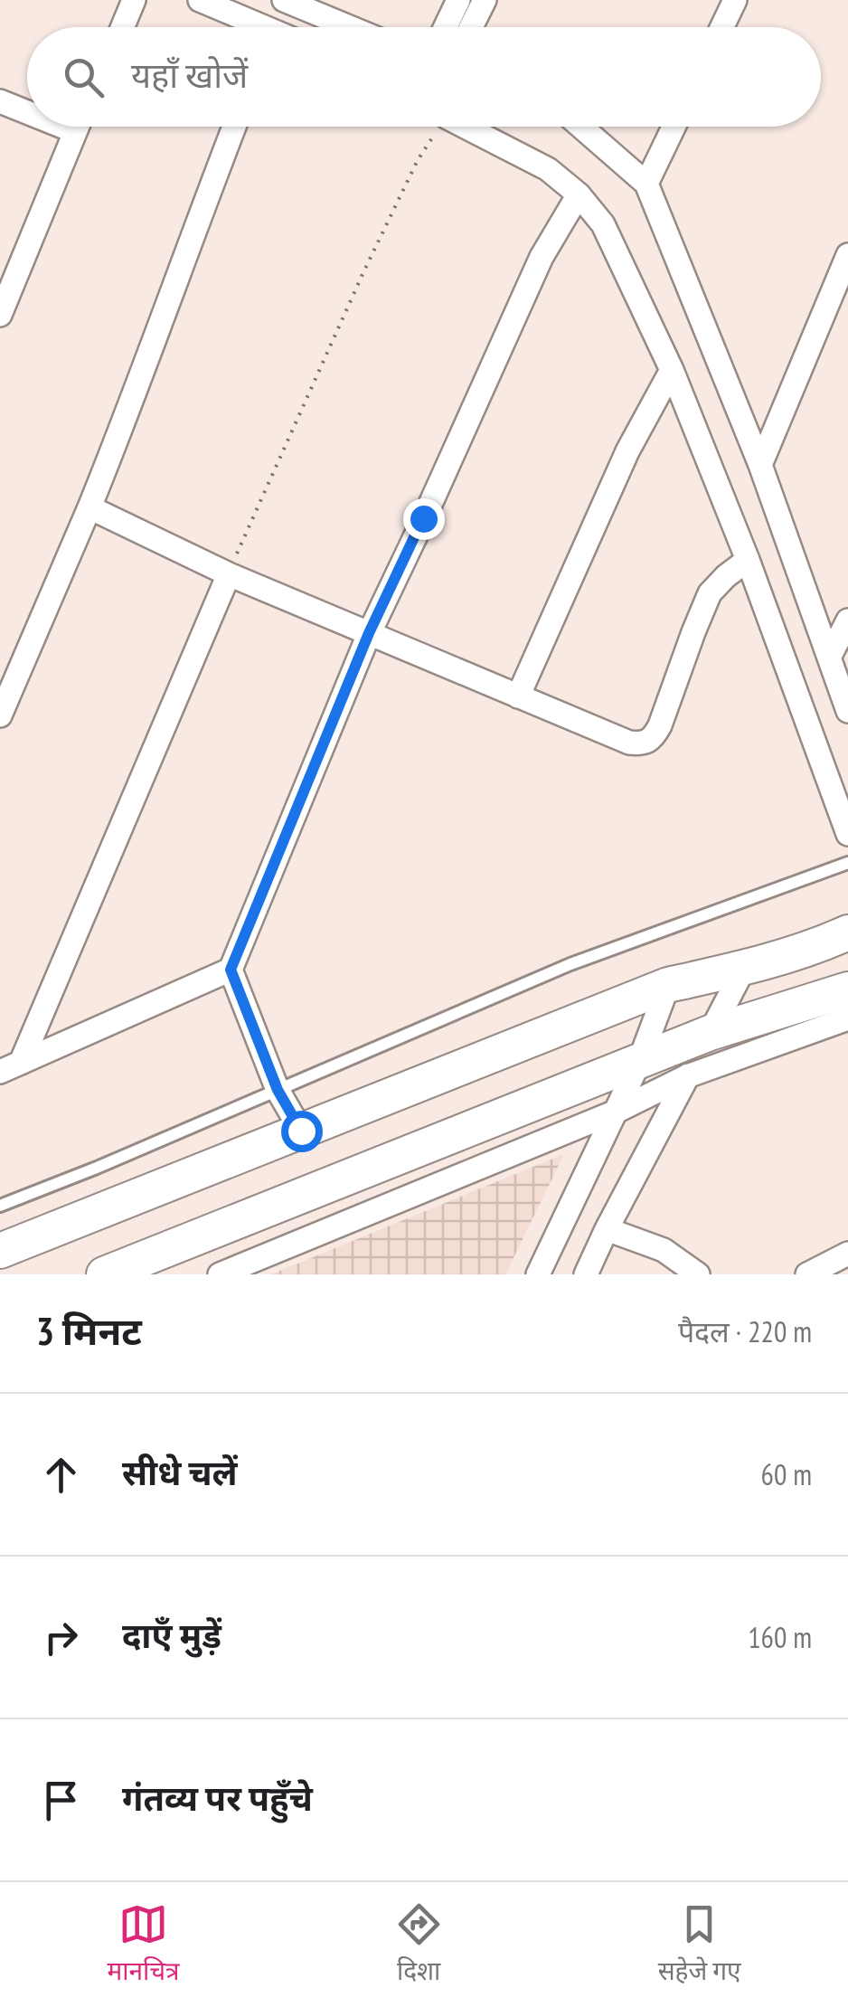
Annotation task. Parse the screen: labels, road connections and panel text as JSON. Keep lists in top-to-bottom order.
{
  "page": {
    "search": "यहाँ खोजें",
    "heading": ["3 मिनट", "पैदल · 220 m"],
    "list": [
      ["सीधे चलें", "60 m"],
      ["दाएँ मुड़ें", "160 m"],
      "गंतव्य पर पहुँचे"
    ],
    "nav": ["मानचित्र", "दिशा", "सहेजे गए"]
  }
}
